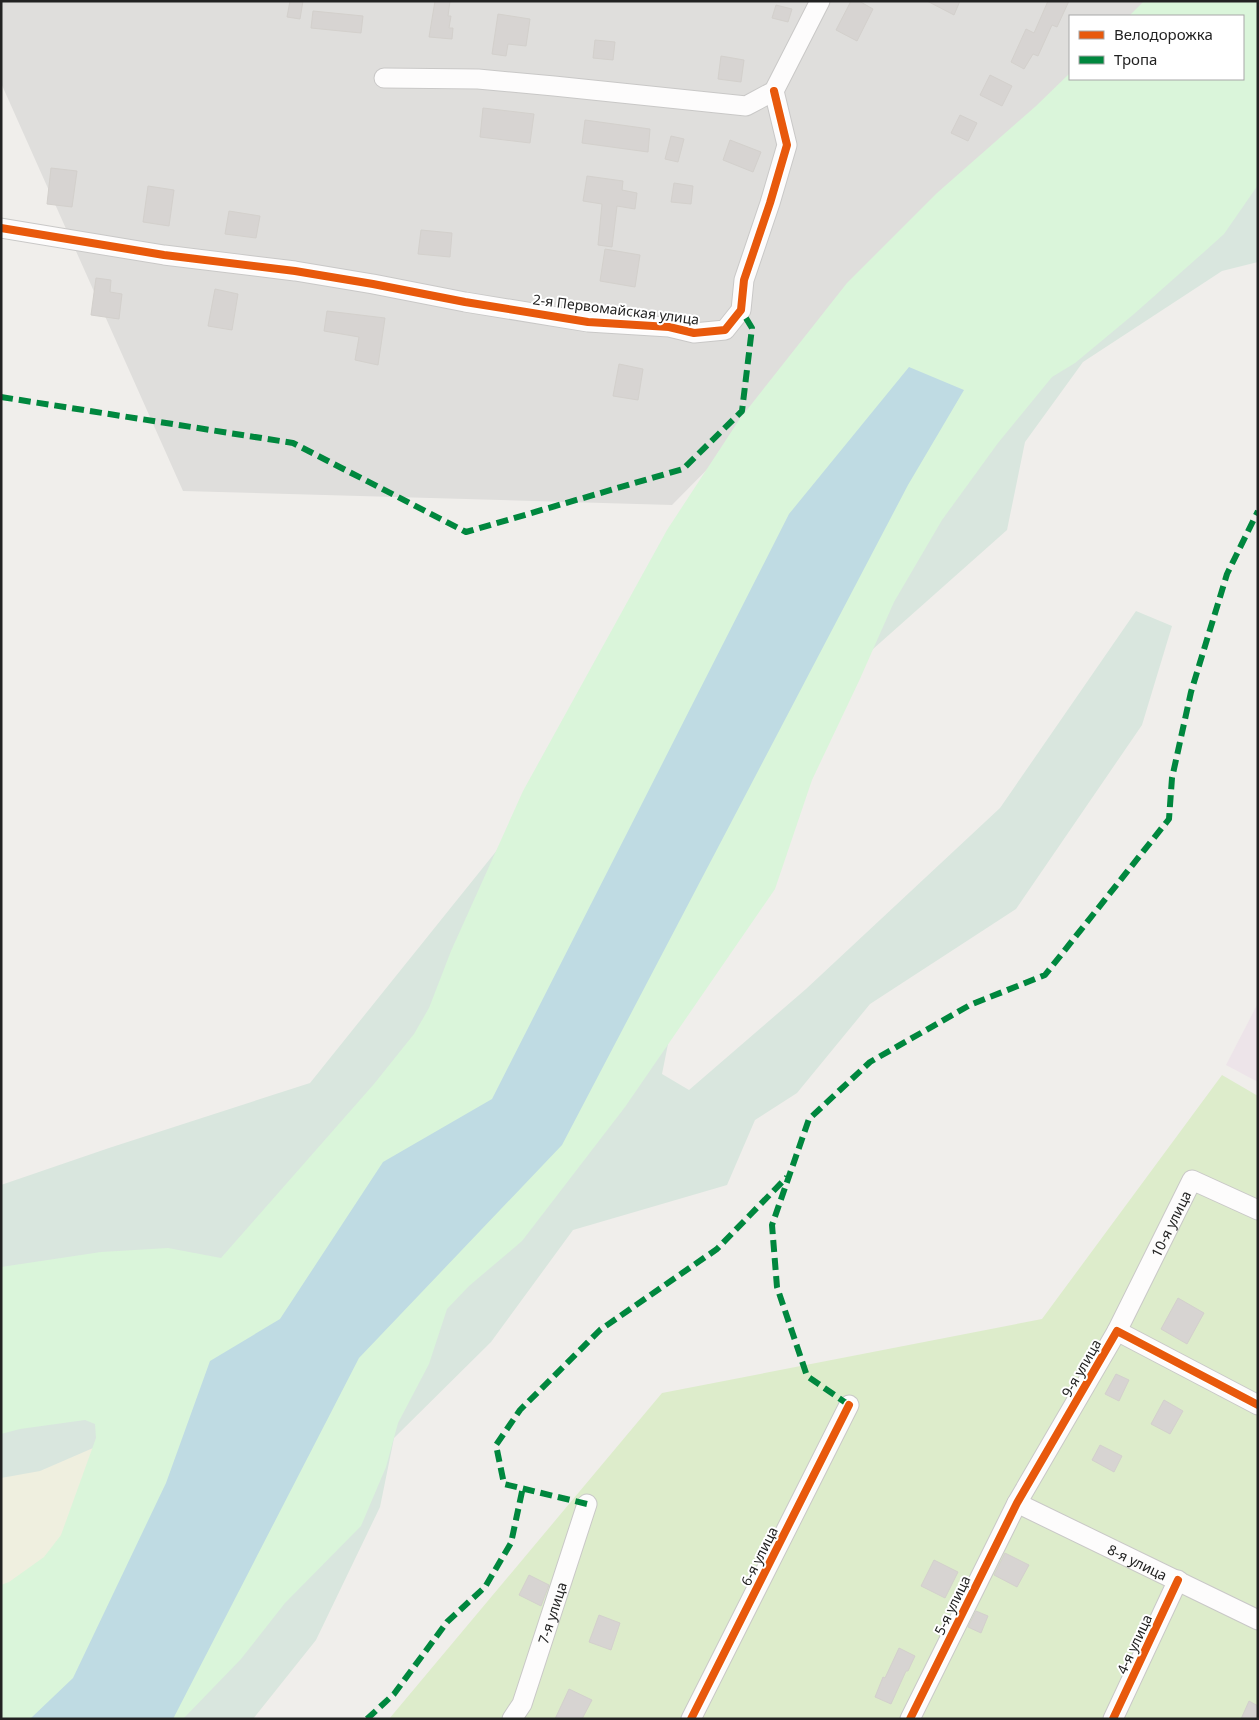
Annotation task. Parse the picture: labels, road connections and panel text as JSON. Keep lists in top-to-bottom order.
{
  "streets": {
    "street": [
      "2-я Первомайская улица",
      "10-я улица",
      "9-я улица",
      "6-я улица",
      "8-я улица",
      "5-я улица",
      "7-я улица",
      "4-я улица"
    ]
  },
  "crossings": [
    ["10-я улица", "9-я улица"],
    ["9-я улица", "8-я улица"],
    ["9-я улица", "5-я улица"],
    ["8-я улица", "5-я улица"],
    ["8-я улица", "4-я улица"]
  ],
  "legend": ["Велодорожка", "Тропа"]
}
